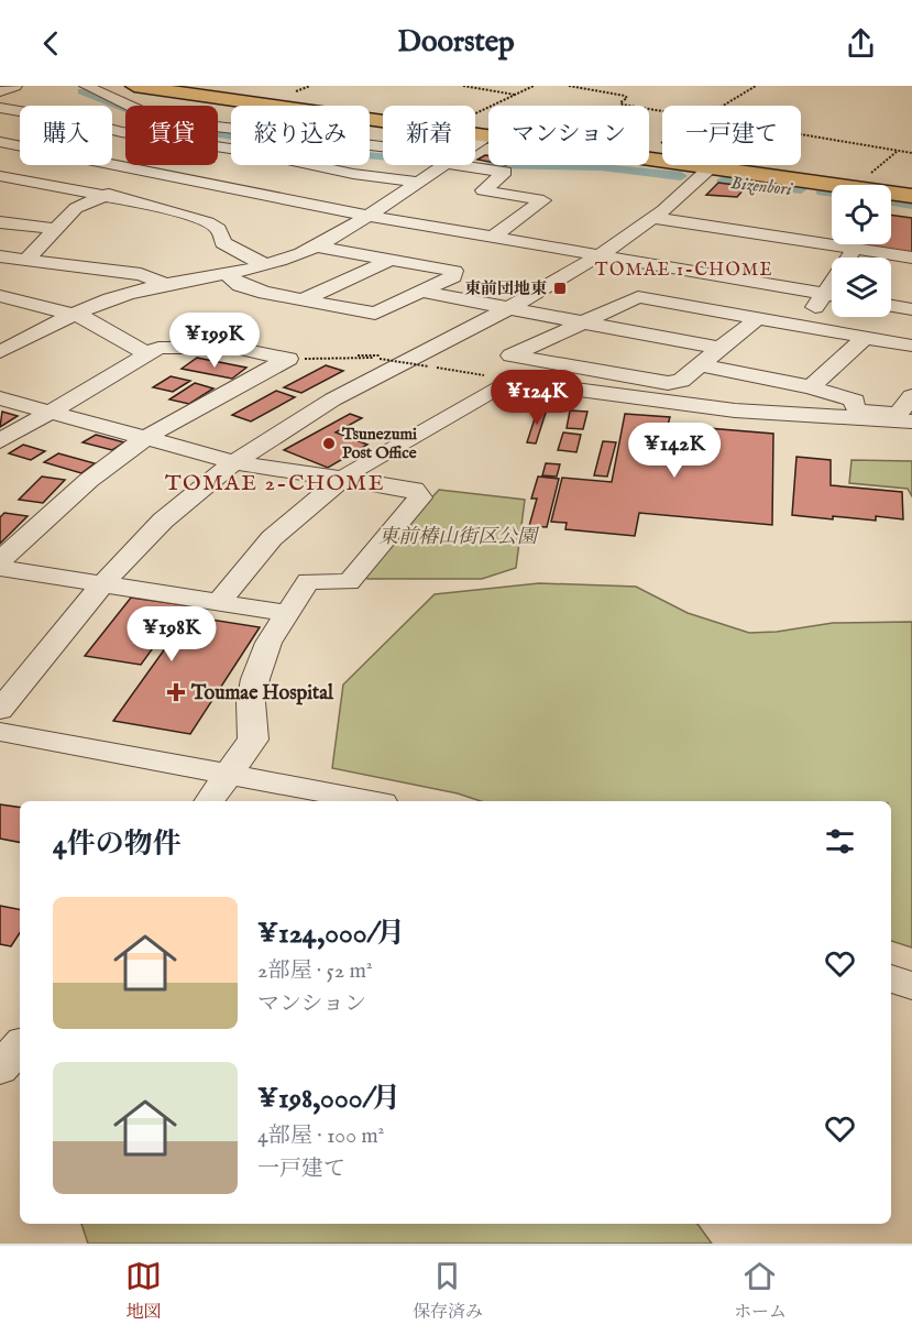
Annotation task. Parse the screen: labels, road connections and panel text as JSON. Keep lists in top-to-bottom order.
{
  "districts": ["TOMAE 1-CHOME", "TOMAE 2-CHOME"],
  "water": ["Bizenbori"],
  "parks": ["東前椿山街区公園"],
  "places": {
    "transit": ["東前団地東"],
    "other": ["Tsunezumi Post Office"],
    "health": ["Toumae Hospital"]
  },
  "page": {
    "header": "Doorstep",
    "chip": [
      "購入",
      "賃貸",
      "絞り込み",
      "新着",
      "マンション",
      "一戸建て"
    ],
    "price": [
      "¥199K",
      "¥124K",
      "¥142K",
      "¥198K"
    ],
    "heading": "4件の物件",
    "list": [
      {
        "name": "¥124,000/月",
        "note": "2部屋 · 52 m² · マンション"
      },
      {
        "name": "¥198,000/月",
        "note": "4部屋 · 100 m² · 一戸建て"
      }
    ],
    "tabs": ["地図", "保存済み", "ホーム"]
  }
}
